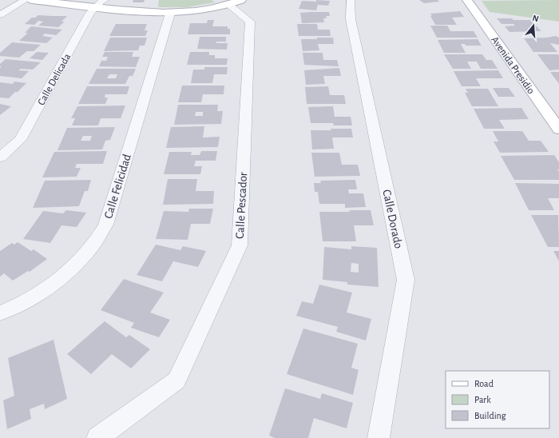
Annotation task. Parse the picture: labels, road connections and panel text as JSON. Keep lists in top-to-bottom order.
{
  "streets": {
    "street": [
      "Avenida Presidio",
      "Calle Delicada",
      "Calle Felicidad",
      "Calle Pescador",
      "Calle Dorado"
    ]
  },
  "legend": ["Road", "Park", "Building"],
  "north": "top"
}
